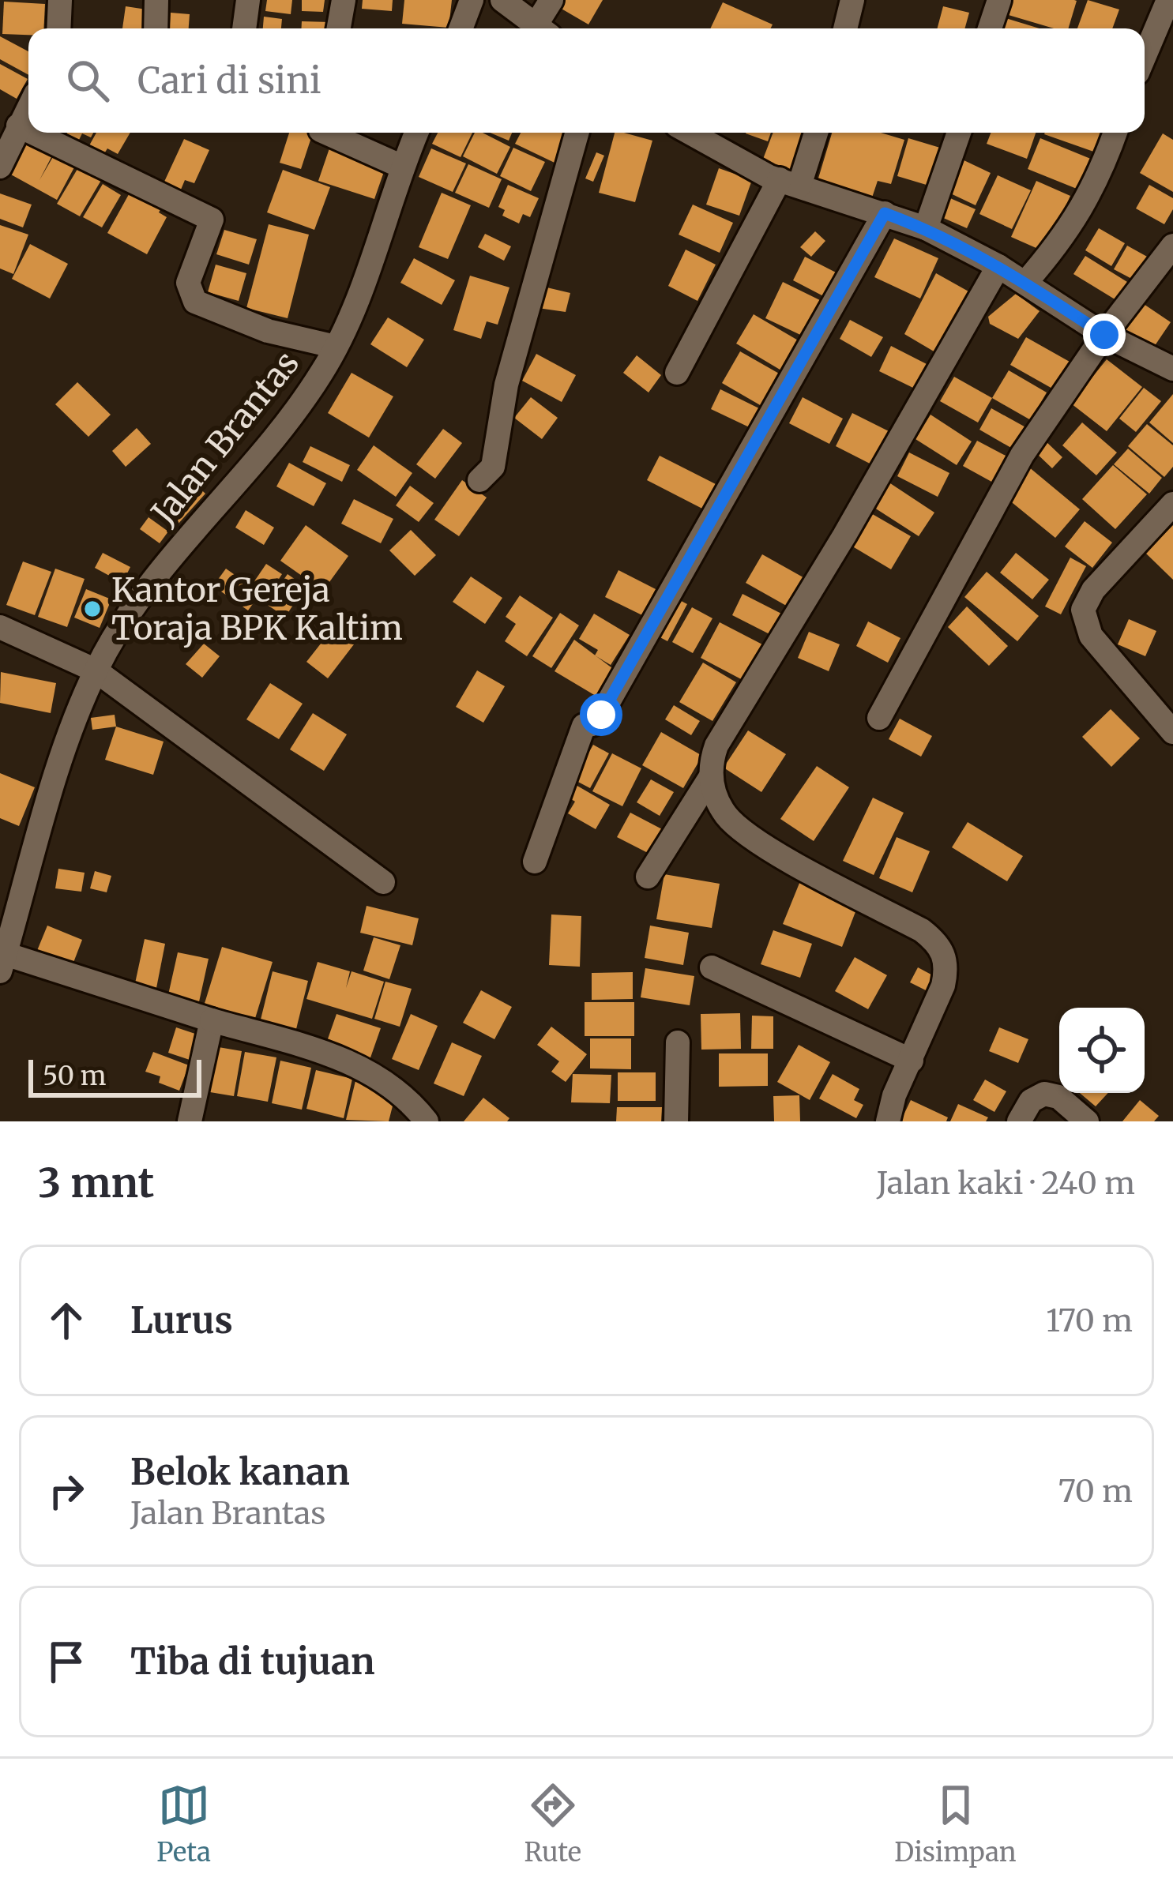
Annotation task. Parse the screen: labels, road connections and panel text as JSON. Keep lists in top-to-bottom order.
{
  "streets": {
    "street": ["Jalan Brantas"]
  },
  "places": ["Kantor Gereja Toraja BPK Kaltim"],
  "scale_bar": "50 m",
  "page": {
    "search": "Cari di sini",
    "scale": "50 m",
    "heading": ["3 mnt", "Jalan kaki · 240 m"],
    "list": [
      ["Lurus", "170 m"],
      ["Belok kanan", "Jalan Brantas", "70 m"],
      "Tiba di tujuan"
    ],
    "nav": ["Peta", "Rute", "Disimpan"]
  }
}
